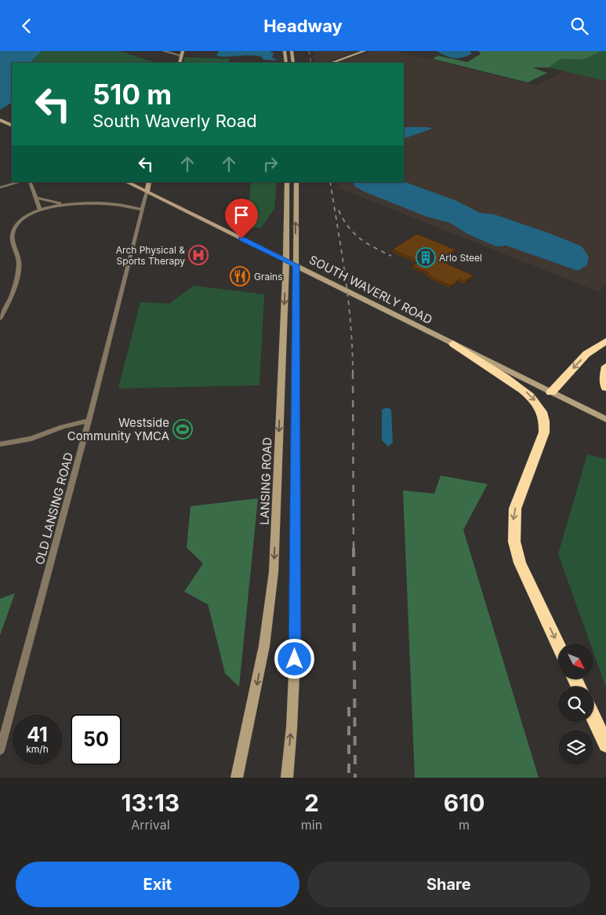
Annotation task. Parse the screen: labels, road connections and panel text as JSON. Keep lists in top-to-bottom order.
{
  "streets": {
    "main road": ["SOUTH WAVERLY ROAD", "LANSING ROAD", "OLD LANSING ROAD"]
  },
  "crossings": [
    ["SOUTH WAVERLY ROAD", "LANSING ROAD"],
    ["SOUTH WAVERLY ROAD", "OLD LANSING ROAD"]
  ],
  "places": {
    "hospital": ["Arch Physical & Sports Therapy"],
    "building": ["Arlo Steel"],
    "restaurant": ["Grains"],
    "sports": ["Westside Community YMCA"]
  },
  "north": "bottom right",
  "page": {
    "header": "Headway",
    "turn": ["510 m", "South Waverly Road"],
    "speed": "41 km/h",
    "limit": "50",
    "eta": [
      "13:13",
      "Arrival",
      "2",
      "min",
      "610",
      "m"
    ],
    "buttons": ["Exit", "Share"]
  }
}
